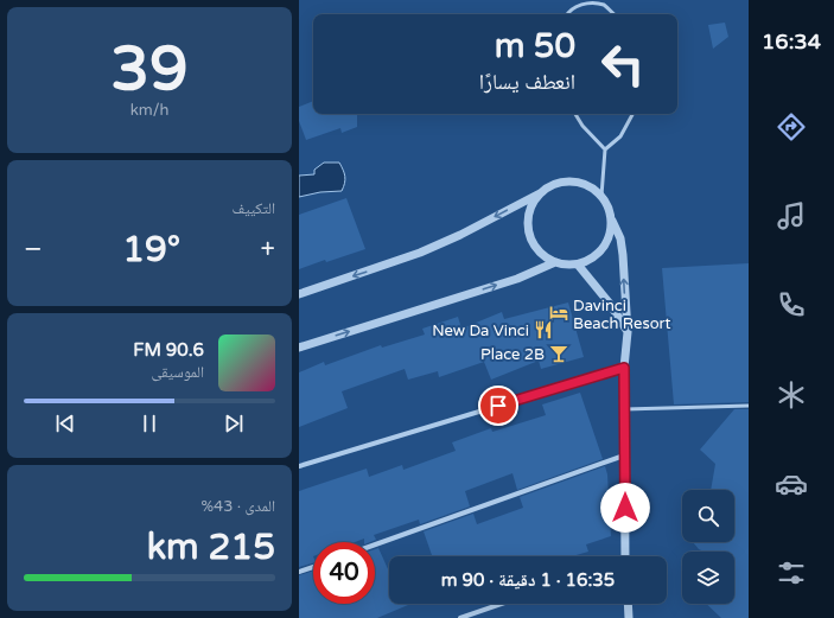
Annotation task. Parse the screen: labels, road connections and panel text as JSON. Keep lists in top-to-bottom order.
{
  "places": {
    "hotel": ["Davinci Beach Resort"],
    "restaurant": ["New Da Vinci"],
    "bar": ["Place 2B"]
  },
  "page": {
    "tabs": "16:34",
    "tile": [
      ["39", "km/h"],
      "التكييف",
      ["المدى · 43%", "215 km"]
    ],
    "turn": ["50 m", "انعطف يسارًا"],
    "heat": ["−", "19°", "+"],
    "song": ["90.6 FM", "الموسيقى"],
    "limit": "40",
    "trip": "16:35 · 1 دقيقة · 90 m"
  }
}
